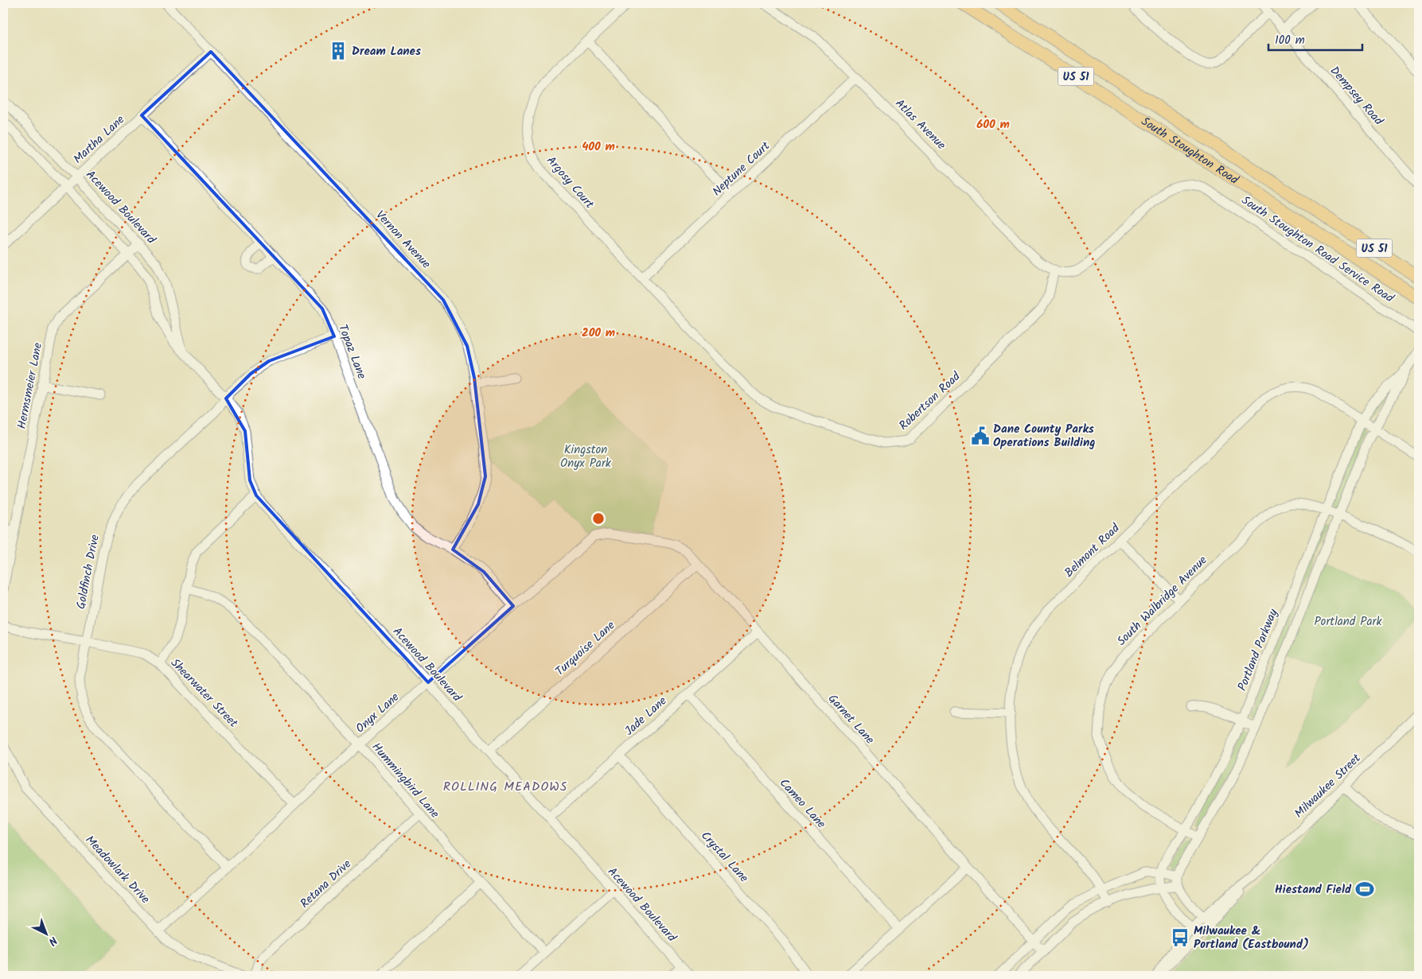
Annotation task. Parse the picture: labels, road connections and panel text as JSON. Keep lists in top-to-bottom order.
{
  "streets": {
    "main road": ["US 51", "South Stoughton Road"],
    "street": [
      "Dempsey Road",
      "Atlas Avenue",
      "Martha Lane",
      "Neptune Court",
      "Argosy Court",
      "Acewood Boulevard",
      "Vernon Avenue",
      "South Stoughton Road Service Road",
      "Topaz Lane",
      "Hermsmeier Lane",
      "Robertson Road",
      "Belmont Road",
      "Goldfinch Drive",
      "South Walbridge Avenue",
      "Turquoise Lane",
      "Portland Parkway",
      "Shearwater Street",
      "Onyx Lane",
      "Jade Lane",
      "Garnet Lane",
      "Hummingbird Lane",
      "Milwaukee Street",
      "Cameo Lane",
      "Crystal Lane",
      "Meadowlark Drive",
      "Retana Drive"
    ]
  },
  "crossings": [
    ["Atlas Avenue", "Neptune Court"],
    ["Atlas Avenue", "South Stoughton Road Service Road"],
    ["Atlas Avenue", "Robertson Road"],
    ["Martha Lane", "Acewood Boulevard"],
    ["Martha Lane", "Vernon Avenue"],
    ["Martha Lane", "Topaz Lane"],
    ["Neptune Court", "Argosy Court"],
    ["Neptune Court", "Robertson Road"],
    ["Argosy Court", "Robertson Road"],
    ["Acewood Boulevard", "Hermsmeier Lane"],
    ["Acewood Boulevard", "Goldfinch Drive"],
    ["Acewood Boulevard", "Turquoise Lane"],
    ["Acewood Boulevard", "Onyx Lane"],
    ["Acewood Boulevard", "Jade Lane"],
    ["Vernon Avenue", "Topaz Lane"],
    ["South Stoughton Road Service Road", "Robertson Road"],
    ["Topaz Lane", "Goldfinch Drive"],
    ["Topaz Lane", "Onyx Lane"],
    ["Belmont Road", "Portland Parkway"],
    ["Goldfinch Drive", "Shearwater Street"],
    ["Goldfinch Drive", "Onyx Lane"],
    ["South Walbridge Avenue", "Portland Parkway"],
    ["Turquoise Lane", "Garnet Lane"],
    ["Portland Parkway", "Milwaukee Street"],
    ["Shearwater Street", "Onyx Lane"],
    ["Onyx Lane", "Garnet Lane"],
    ["Onyx Lane", "Hummingbird Lane"],
    ["Onyx Lane", "Meadowlark Drive"],
    ["Jade Lane", "Garnet Lane"],
    ["Jade Lane", "Cameo Lane"],
    ["Jade Lane", "Crystal Lane"],
    ["Hummingbird Lane", "Retana Drive"]
  ],
  "districts": ["ROLLING MEADOWS"],
  "parks": ["Kingston Onyx Park", "Portland Park"],
  "places": {
    "building": ["Dream Lanes"],
    "public building": ["Dane County Parks Operations Building"],
    "sports": ["Hiestand Field"],
    "bus stop": ["Milwaukee & Portland (Eastbound)"]
  },
  "scale_bar": "100 m",
  "north": "bottom right",
  "rings": ["600 m", "400 m", "200 m"]
}
